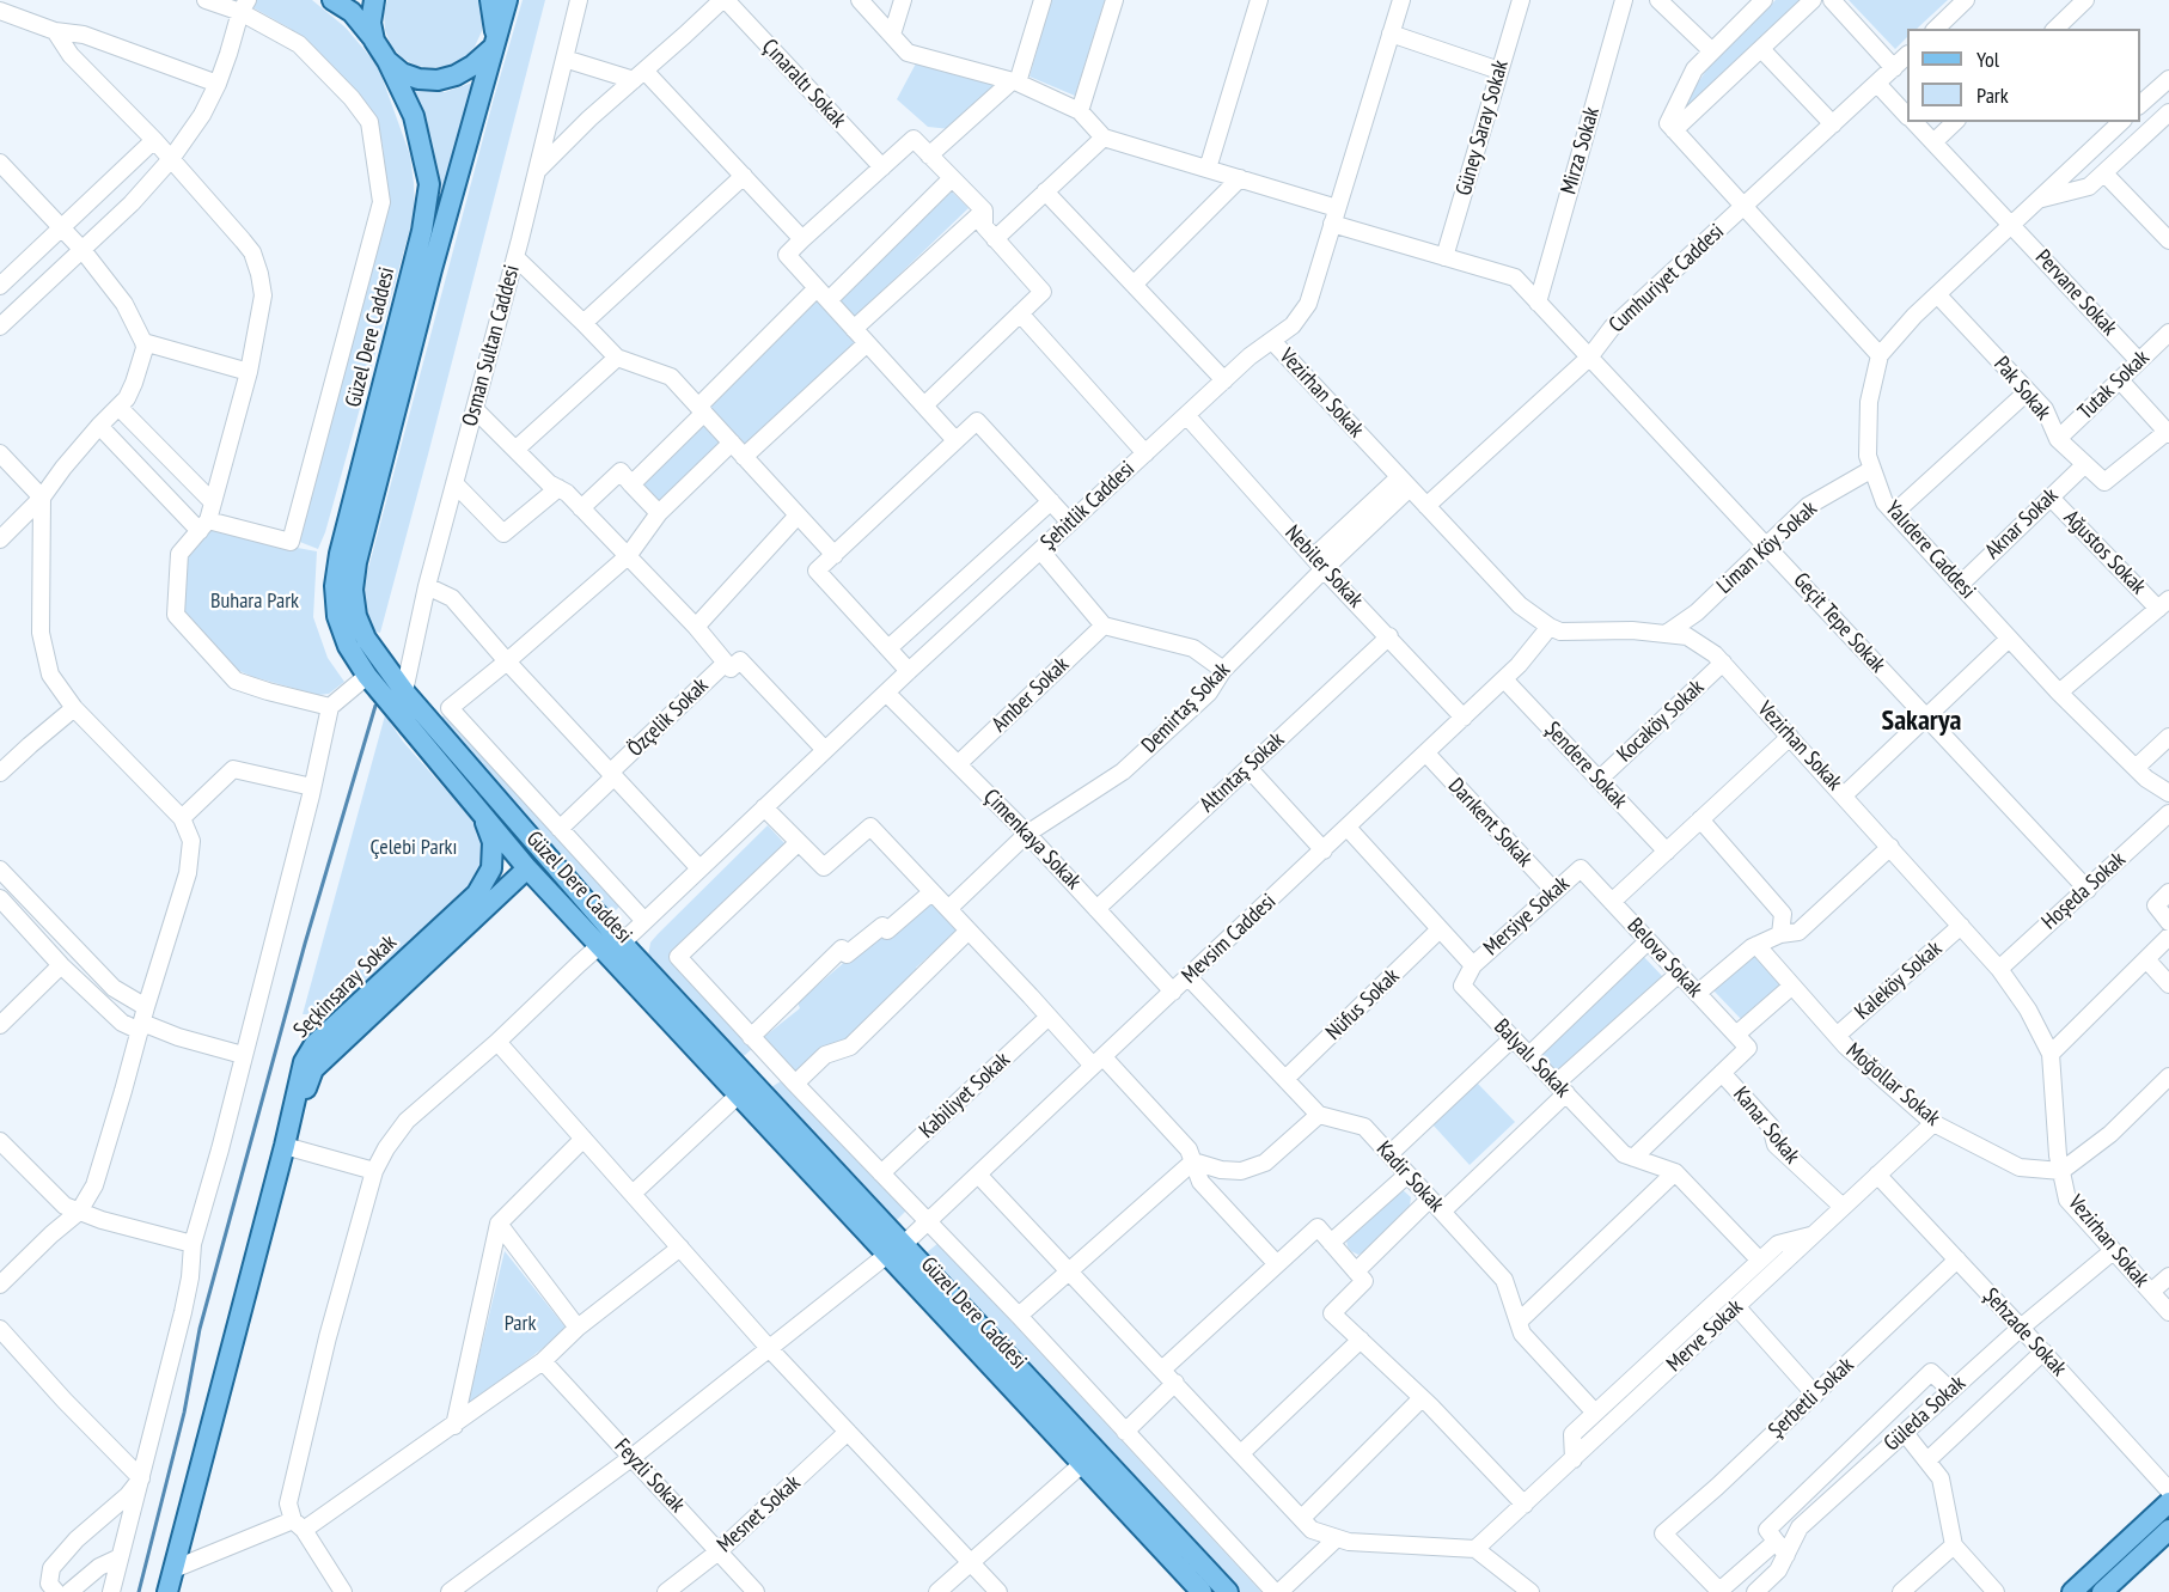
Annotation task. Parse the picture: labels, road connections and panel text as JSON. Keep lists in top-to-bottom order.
{
  "streets": {
    "main road": ["Güzel Dere Caddesi", "Seçkinsaray Sokak"],
    "street": [
      "Çınaraltı Sokak",
      "Güney Saray Sokak",
      "Mirza Sokak",
      "Cumhuriyet Caddesi",
      "Pervane Sokak",
      "Osman Sultan Caddesi",
      "Tutak Sokak",
      "Pak Sokak",
      "Vezirhan Sokak",
      "Şehitlik Caddesi",
      "Aknar Sokak",
      "Liman Köy Sokak",
      "Yalıdere Caddesi",
      "Ağustos Sokak",
      "Nebiler Sokak",
      "Geçit Tepe Sokak",
      "Amber Sokak",
      "Demirtaş Sokak",
      "Özçelik Sokak",
      "Kocaköy Sokak",
      "Şendere Sokak",
      "Altıntaş Sokak",
      "Darıkent Sokak",
      "Çimenkaya Sokak",
      "Hoşeda Sokak",
      "Mersiye Sokak",
      "Mevsim Caddesi",
      "Belova Sokak",
      "Kaleköy Sokak",
      "Nüfus Sokak",
      "Balyalı Sokak",
      "Moğollar Sokak",
      "Kabiliyet Sokak",
      "Kanar Sokak",
      "Kadir Sokak",
      "Şehzade Sokak",
      "Merve Sokak",
      "Şerbetli Sokak",
      "Güleda Sokak",
      "Feyzli Sokak",
      "Mesnet Sokak"
    ]
  },
  "crossings": [
    ["Güney Saray Sokak", "Geçit Tepe Sokak"],
    ["Mirza Sokak", "Geçit Tepe Sokak"],
    ["Cumhuriyet Caddesi", "Pervane Sokak"],
    ["Cumhuriyet Caddesi", "Vezirhan Sokak"],
    ["Cumhuriyet Caddesi", "Geçit Tepe Sokak"],
    ["Pervane Sokak", "Tutak Sokak"],
    ["Pervane Sokak", "Yalıdere Caddesi"],
    ["Güzel Dere Caddesi", "Osman Sultan Caddesi"],
    ["Güzel Dere Caddesi", "Şehitlik Caddesi"],
    ["Güzel Dere Caddesi", "Mevsim Caddesi"],
    ["Güzel Dere Caddesi", "Seçkinsaray Sokak"],
    ["Tutak Sokak", "Pak Sokak"],
    ["Pak Sokak", "Aknar Sokak"],
    ["Pak Sokak", "Yalıdere Caddesi"],
    ["Vezirhan Sokak", "Şehitlik Caddesi"],
    ["Vezirhan Sokak", "Liman Köy Sokak"],
    ["Vezirhan Sokak", "Demirtaş Sokak"],
    ["Vezirhan Sokak", "Kocaköy Sokak"],
    ["Vezirhan Sokak", "Hoşeda Sokak"],
    ["Vezirhan Sokak", "Mevsim Caddesi"],
    ["Vezirhan Sokak", "Kaleköy Sokak"],
    ["Vezirhan Sokak", "Moğollar Sokak"],
    ["Vezirhan Sokak", "Güleda Sokak"],
    ["Şehitlik Caddesi", "Nebiler Sokak"],
    ["Şehitlik Caddesi", "Geçit Tepe Sokak"],
    ["Şehitlik Caddesi", "Çimenkaya Sokak"],
    ["Aknar Sokak", "Yalıdere Caddesi"],
    ["Aknar Sokak", "Ağustos Sokak"],
    ["Liman Köy Sokak", "Yalıdere Caddesi"],
    ["Liman Köy Sokak", "Geçit Tepe Sokak"],
    ["Nebiler Sokak", "Demirtaş Sokak"],
    ["Nebiler Sokak", "Altıntaş Sokak"],
    ["Nebiler Sokak", "Mevsim Caddesi"],
    ["Geçit Tepe Sokak", "Hoşeda Sokak"],
    ["Amber Sokak", "Çimenkaya Sokak"],
    ["Demirtaş Sokak", "Çimenkaya Sokak"],
    ["Kocaköy Sokak", "Şendere Sokak"],
    ["Şendere Sokak", "Mevsim Caddesi"],
    ["Altıntaş Sokak", "Çimenkaya Sokak"],
    ["Darıkent Sokak", "Mersiye Sokak"],
    ["Darıkent Sokak", "Mevsim Caddesi"],
    ["Çimenkaya Sokak", "Mevsim Caddesi"],
    ["Mersiye Sokak", "Belova Sokak"],
    ["Mersiye Sokak", "Balyalı Sokak"],
    ["Mevsim Caddesi", "Feyzli Sokak"],
    ["Belova Sokak", "Kanar Sokak"],
    ["Kaleköy Sokak", "Moğollar Sokak"],
    ["Moğollar Sokak", "Merve Sokak"],
    ["Kanar Sokak", "Merve Sokak"],
    ["Şehzade Sokak", "Merve Sokak"],
    ["Şehzade Sokak", "Şerbetli Sokak"],
    ["Şehzade Sokak", "Güleda Sokak"],
    ["Feyzli Sokak", "Mesnet Sokak"]
  ],
  "districts": ["Sakarya"],
  "parks": ["Buhara Park", "Çelebi Parkı", "Park"],
  "legend": ["Yol", "Park"]
}
